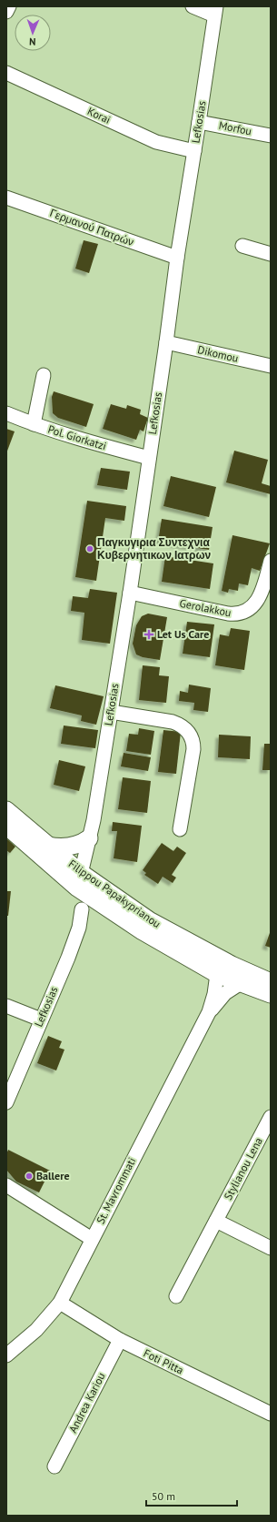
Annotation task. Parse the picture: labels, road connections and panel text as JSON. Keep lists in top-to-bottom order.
{
  "streets": {
    "main road": ["Filippou Papakyprianou"],
    "street": [
      "Korai",
      "Lefkosias",
      "Morfou",
      "Γερμανού Πατρών",
      "Dikomou",
      "Pol. Giorkatzi",
      "Gerolakkou",
      "Stylianou Lena",
      "St. Mavrommati",
      "Foti Pitta",
      "Andrea Kariou"
    ]
  },
  "crossings": [
    ["Korai", "Lefkosias"],
    ["Lefkosias", "Morfou"],
    ["Lefkosias", "Γερμανού Πατρών"],
    ["Lefkosias", "Dikomou"],
    ["Lefkosias", "Pol. Giorkatzi"],
    ["Lefkosias", "Gerolakkou"],
    ["Lefkosias", "Filippou Papakyprianou"],
    ["Filippou Papakyprianou", "St. Mavrommati"],
    ["St. Mavrommati", "Foti Pitta"],
    ["Foti Pitta", "Andrea Kariou"]
  ],
  "places": {
    "other": ["Παγκυγιρια Συντεχνια Κυβερνητικων Ιατρων", "Ballere"],
    "health": ["Let Us Care"]
  },
  "scale_bar": "50 m",
  "north": "bottom"
}
